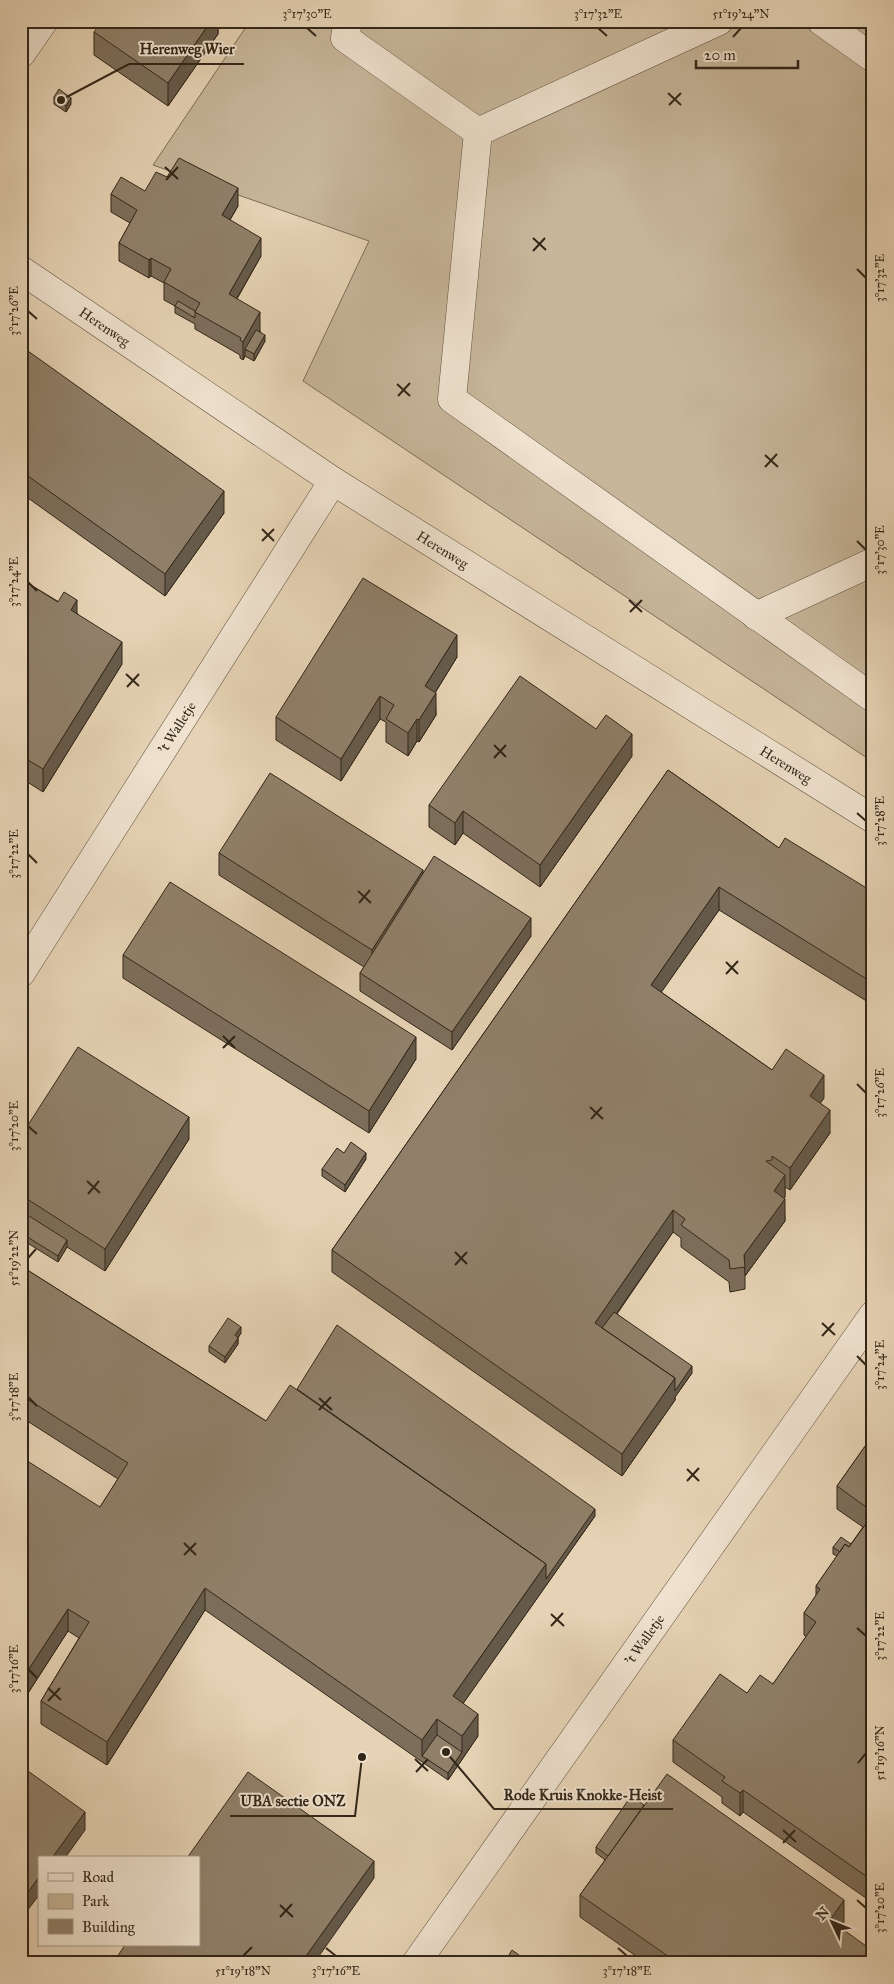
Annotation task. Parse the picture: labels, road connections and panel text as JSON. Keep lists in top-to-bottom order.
{
  "streets": {
    "street": ["Herenweg", "'t Walletje"]
  },
  "crossings": [
    ["Herenweg", "'t Walletje"]
  ],
  "places": ["Herenweg Wier", "Rode Kruis Knokke-Heist", "UBA sectie ONZ"],
  "legend": ["Road", "Park", "Building"],
  "scale_bar": "20 m",
  "north": "top left",
  "coordinates": [
    "3°17'30\"E",
    "3°17'32\"E",
    "51°19'24\"N",
    "3°17'26\"E",
    "3°17'24\"E",
    "3°17'28\"E",
    "3°17'22\"E",
    "3°17'20\"E",
    "51°19'22\"N",
    "3°17'18\"E",
    "3°17'16\"E",
    "51°19'16\"N",
    "51°19'18\"N"
  ]
}
